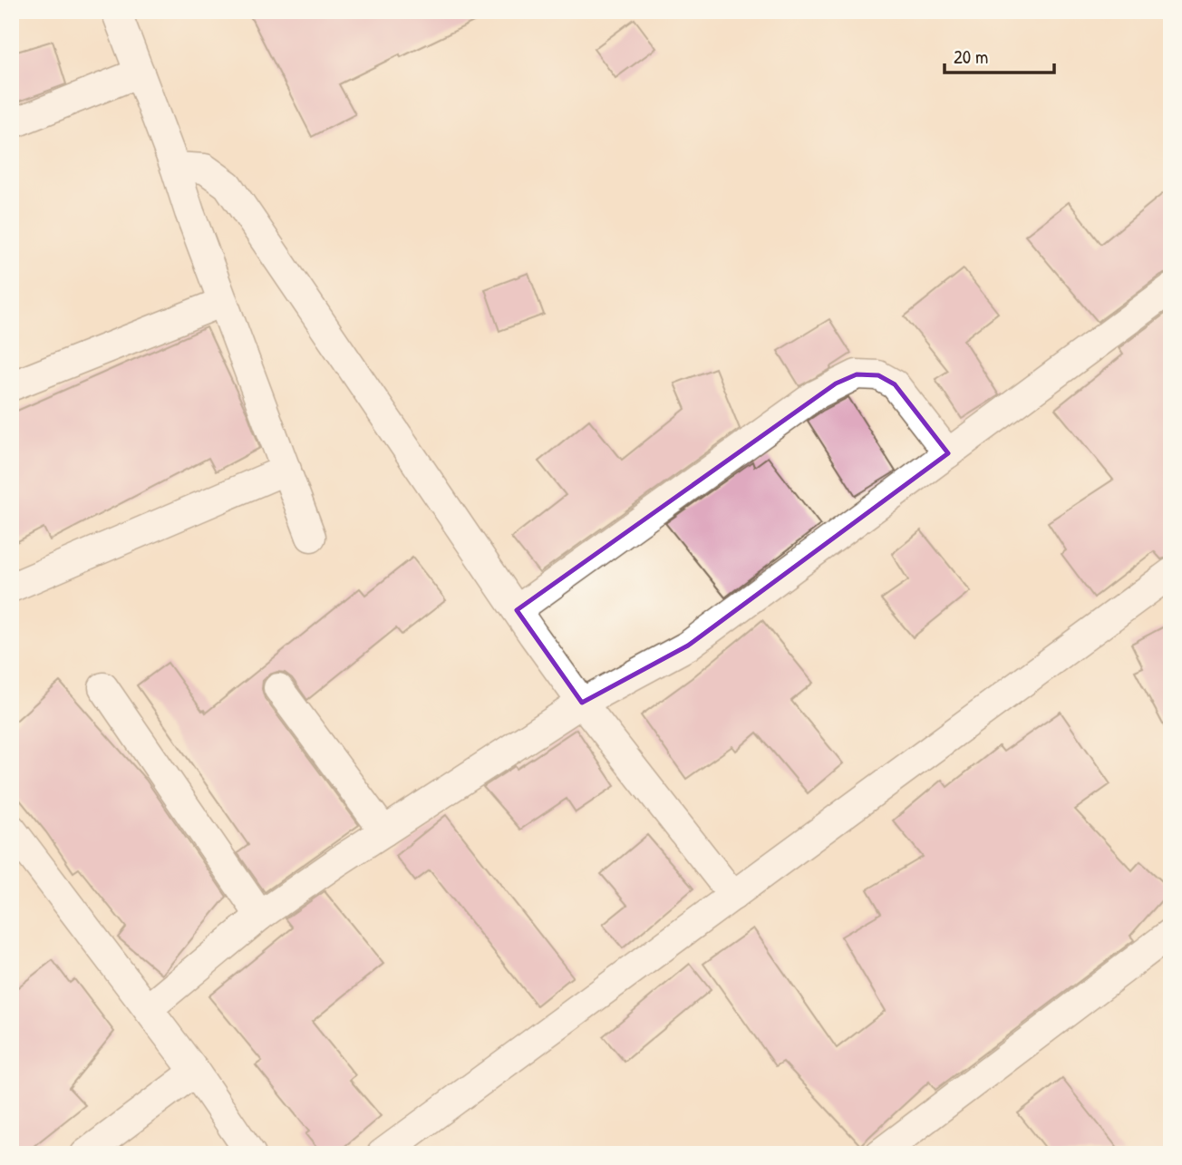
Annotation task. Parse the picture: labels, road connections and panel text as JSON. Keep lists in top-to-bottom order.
{
  "scale_bar": "20 m"
}
